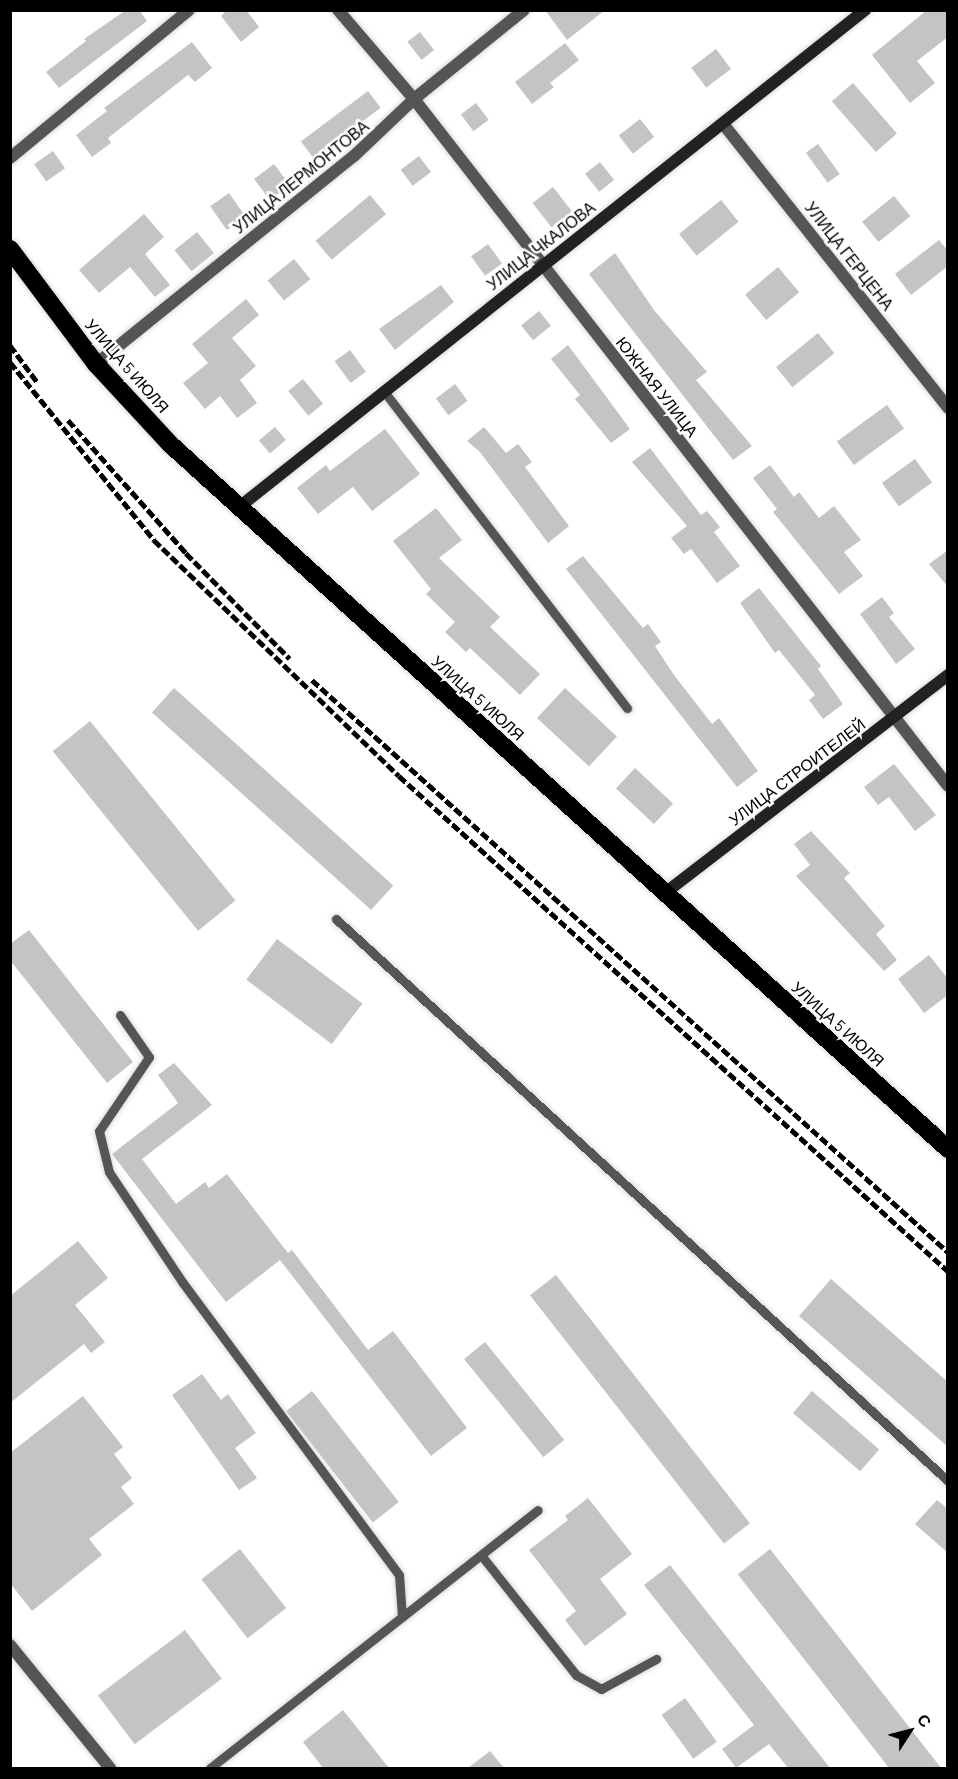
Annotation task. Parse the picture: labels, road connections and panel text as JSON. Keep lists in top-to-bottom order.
{
  "streets": {
    "highway": ["УЛИЦА 5 ИЮЛЯ"],
    "street": [
      "УЛИЦА ЛЕРМОНТОВА",
      "УЛИЦА ЧКАЛОВА",
      "УЛИЦА ГЕРЦЕНА",
      "ЮЖНАЯ УЛИЦА",
      "УЛИЦА СТРОИТЕЛЕЙ"
    ]
  },
  "crossings": [
    ["УЛИЦА ЛЕРМОНТОВА", "УЛИЦА 5 ИЮЛЯ"],
    ["УЛИЦА ЛЕРМОНТОВА", "ЮЖНАЯ УЛИЦА"],
    ["УЛИЦА ЧКАЛОВА", "УЛИЦА ГЕРЦЕНА"],
    ["УЛИЦА ЧКАЛОВА", "УЛИЦА 5 ИЮЛЯ"],
    ["УЛИЦА ЧКАЛОВА", "ЮЖНАЯ УЛИЦА"],
    ["УЛИЦА 5 ИЮЛЯ", "УЛИЦА СТРОИТЕЛЕЙ"],
    ["ЮЖНАЯ УЛИЦА", "УЛИЦА СТРОИТЕЛЕЙ"]
  ],
  "north": "top right"
}
